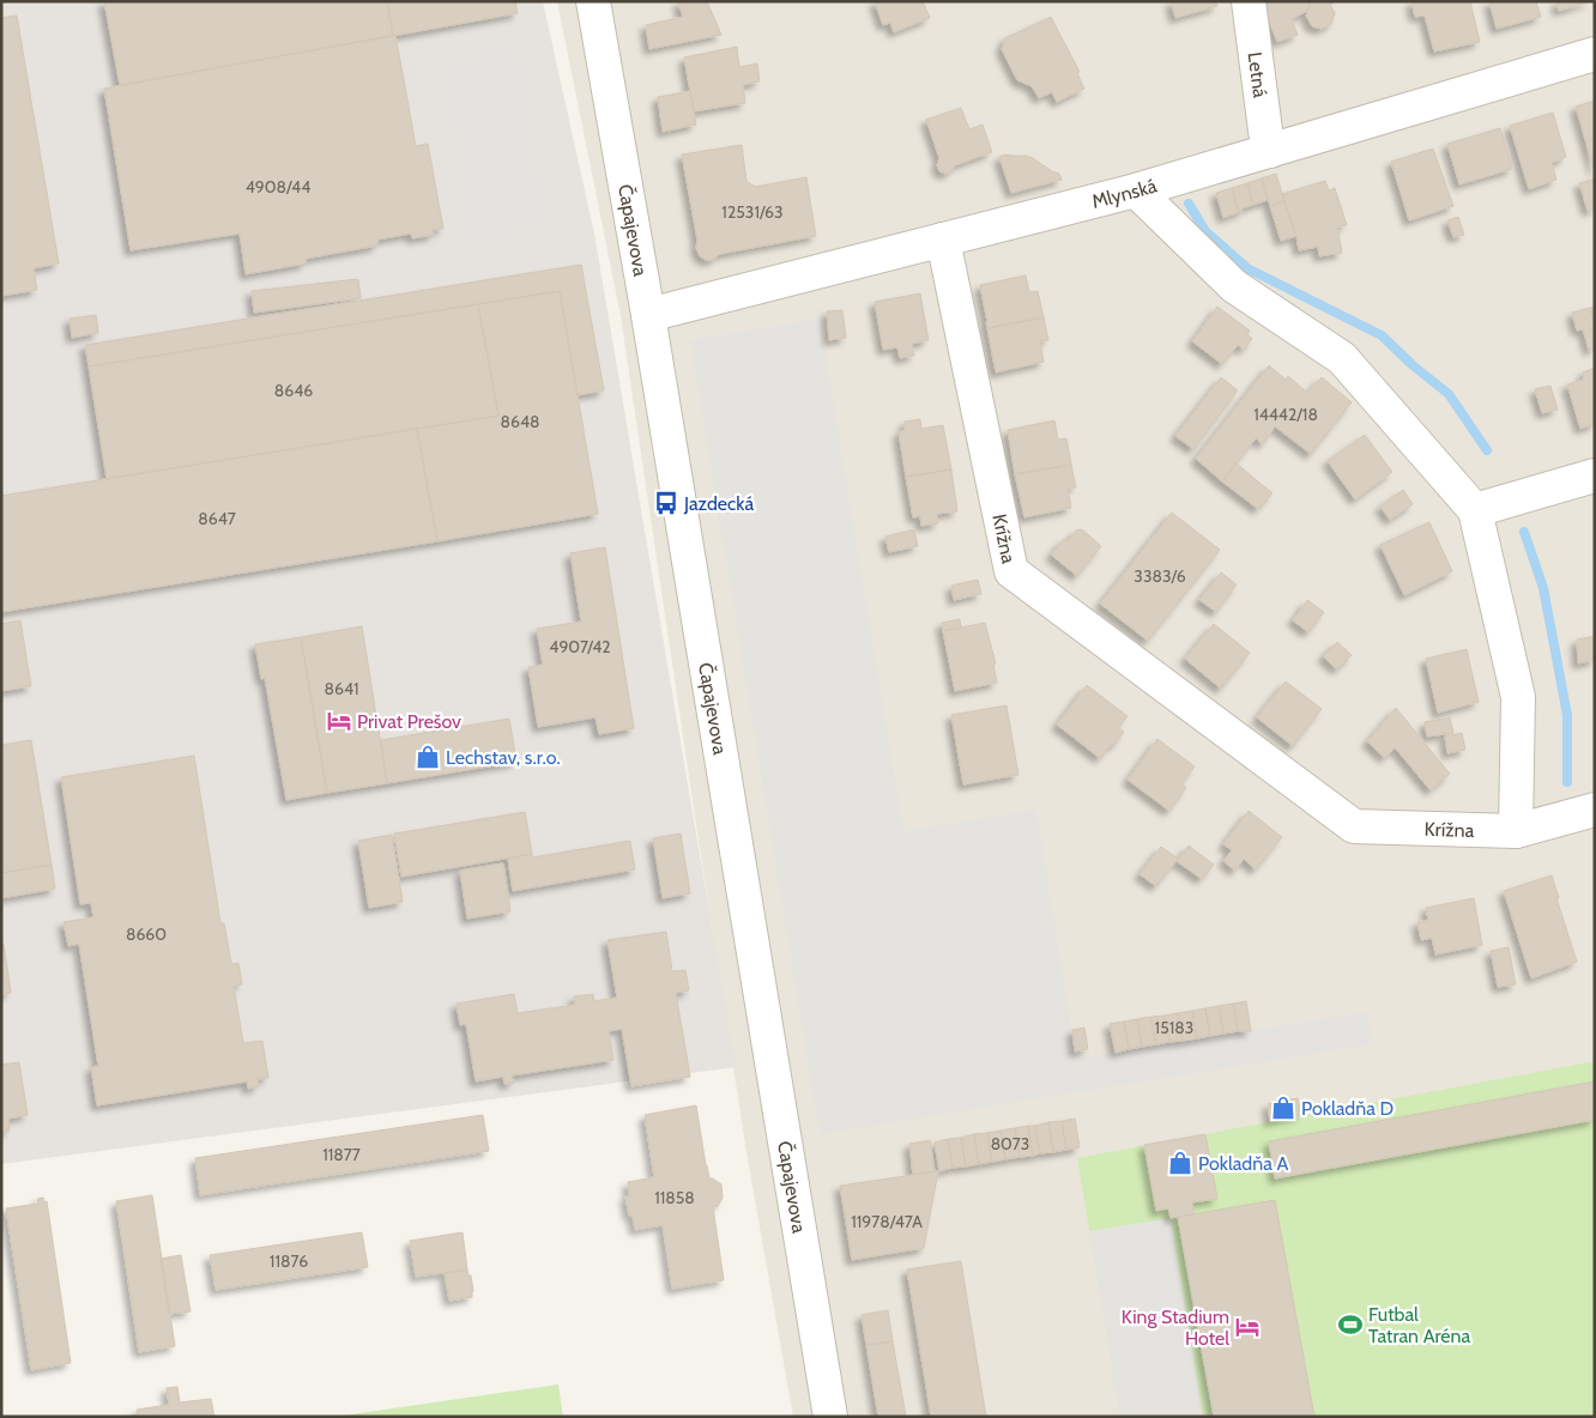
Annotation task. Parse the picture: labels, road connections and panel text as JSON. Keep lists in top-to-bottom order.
{
  "streets": {
    "street": [
      "Letná",
      "Mlynská",
      "Čapajevova",
      "Krížna"
    ]
  },
  "crossings": [
    ["Letná", "Mlynská"],
    ["Mlynská", "Čapajevova"],
    ["Mlynská", "Krížna"]
  ],
  "places": {
    "bus stop": ["Jazdecká"],
    "hotel": ["Privat Prešov", "King Stadium Hotel"],
    "shop": ["Lechstav, s.r.o.", "Pokladňa D", "Pokladňa A"],
    "sports": ["Futbal Tatran Aréna"]
  },
  "house_numbers": [
    "4908/44",
    "12531/63",
    "8646",
    "14442/18",
    "8648",
    "8647",
    "3383/6",
    "4907/42",
    "8641",
    "8660",
    "15183",
    "8073",
    "11877",
    "11858",
    "11978/47A",
    "11876"
  ]
}
